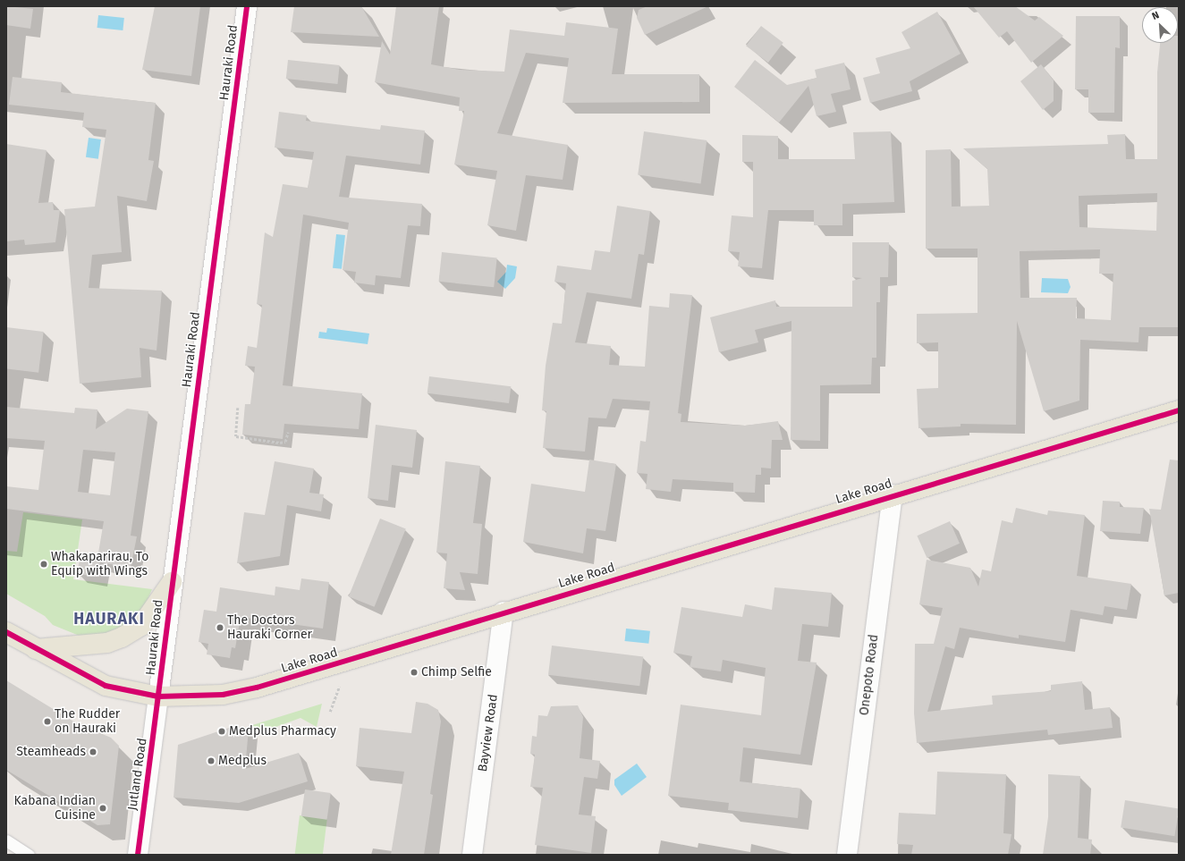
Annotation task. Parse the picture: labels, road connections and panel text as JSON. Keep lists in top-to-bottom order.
{
  "streets": {
    "main road": ["Lake Road"],
    "street": [
      "Hauraki Road",
      "Onepoto Road",
      "Bayview Road",
      "Jutland Road"
    ]
  },
  "crossings": [
    ["Hauraki Road", "Lake Road"],
    ["Hauraki Road", "Jutland Road"],
    ["Lake Road", "Onepoto Road"],
    ["Lake Road", "Bayview Road"],
    ["Lake Road", "Jutland Road"]
  ],
  "districts": ["HAURAKI"],
  "places": [
    "Whakaparirau, To Equip with Wings",
    "The Doctors Hauraki Corner",
    "Chimp Selfie",
    "The Rudder on Hauraki",
    "Medplus Pharmacy",
    "Steamheads",
    "Medplus",
    "Kabana Indian Cuisine"
  ],
  "north": "top left"
}
